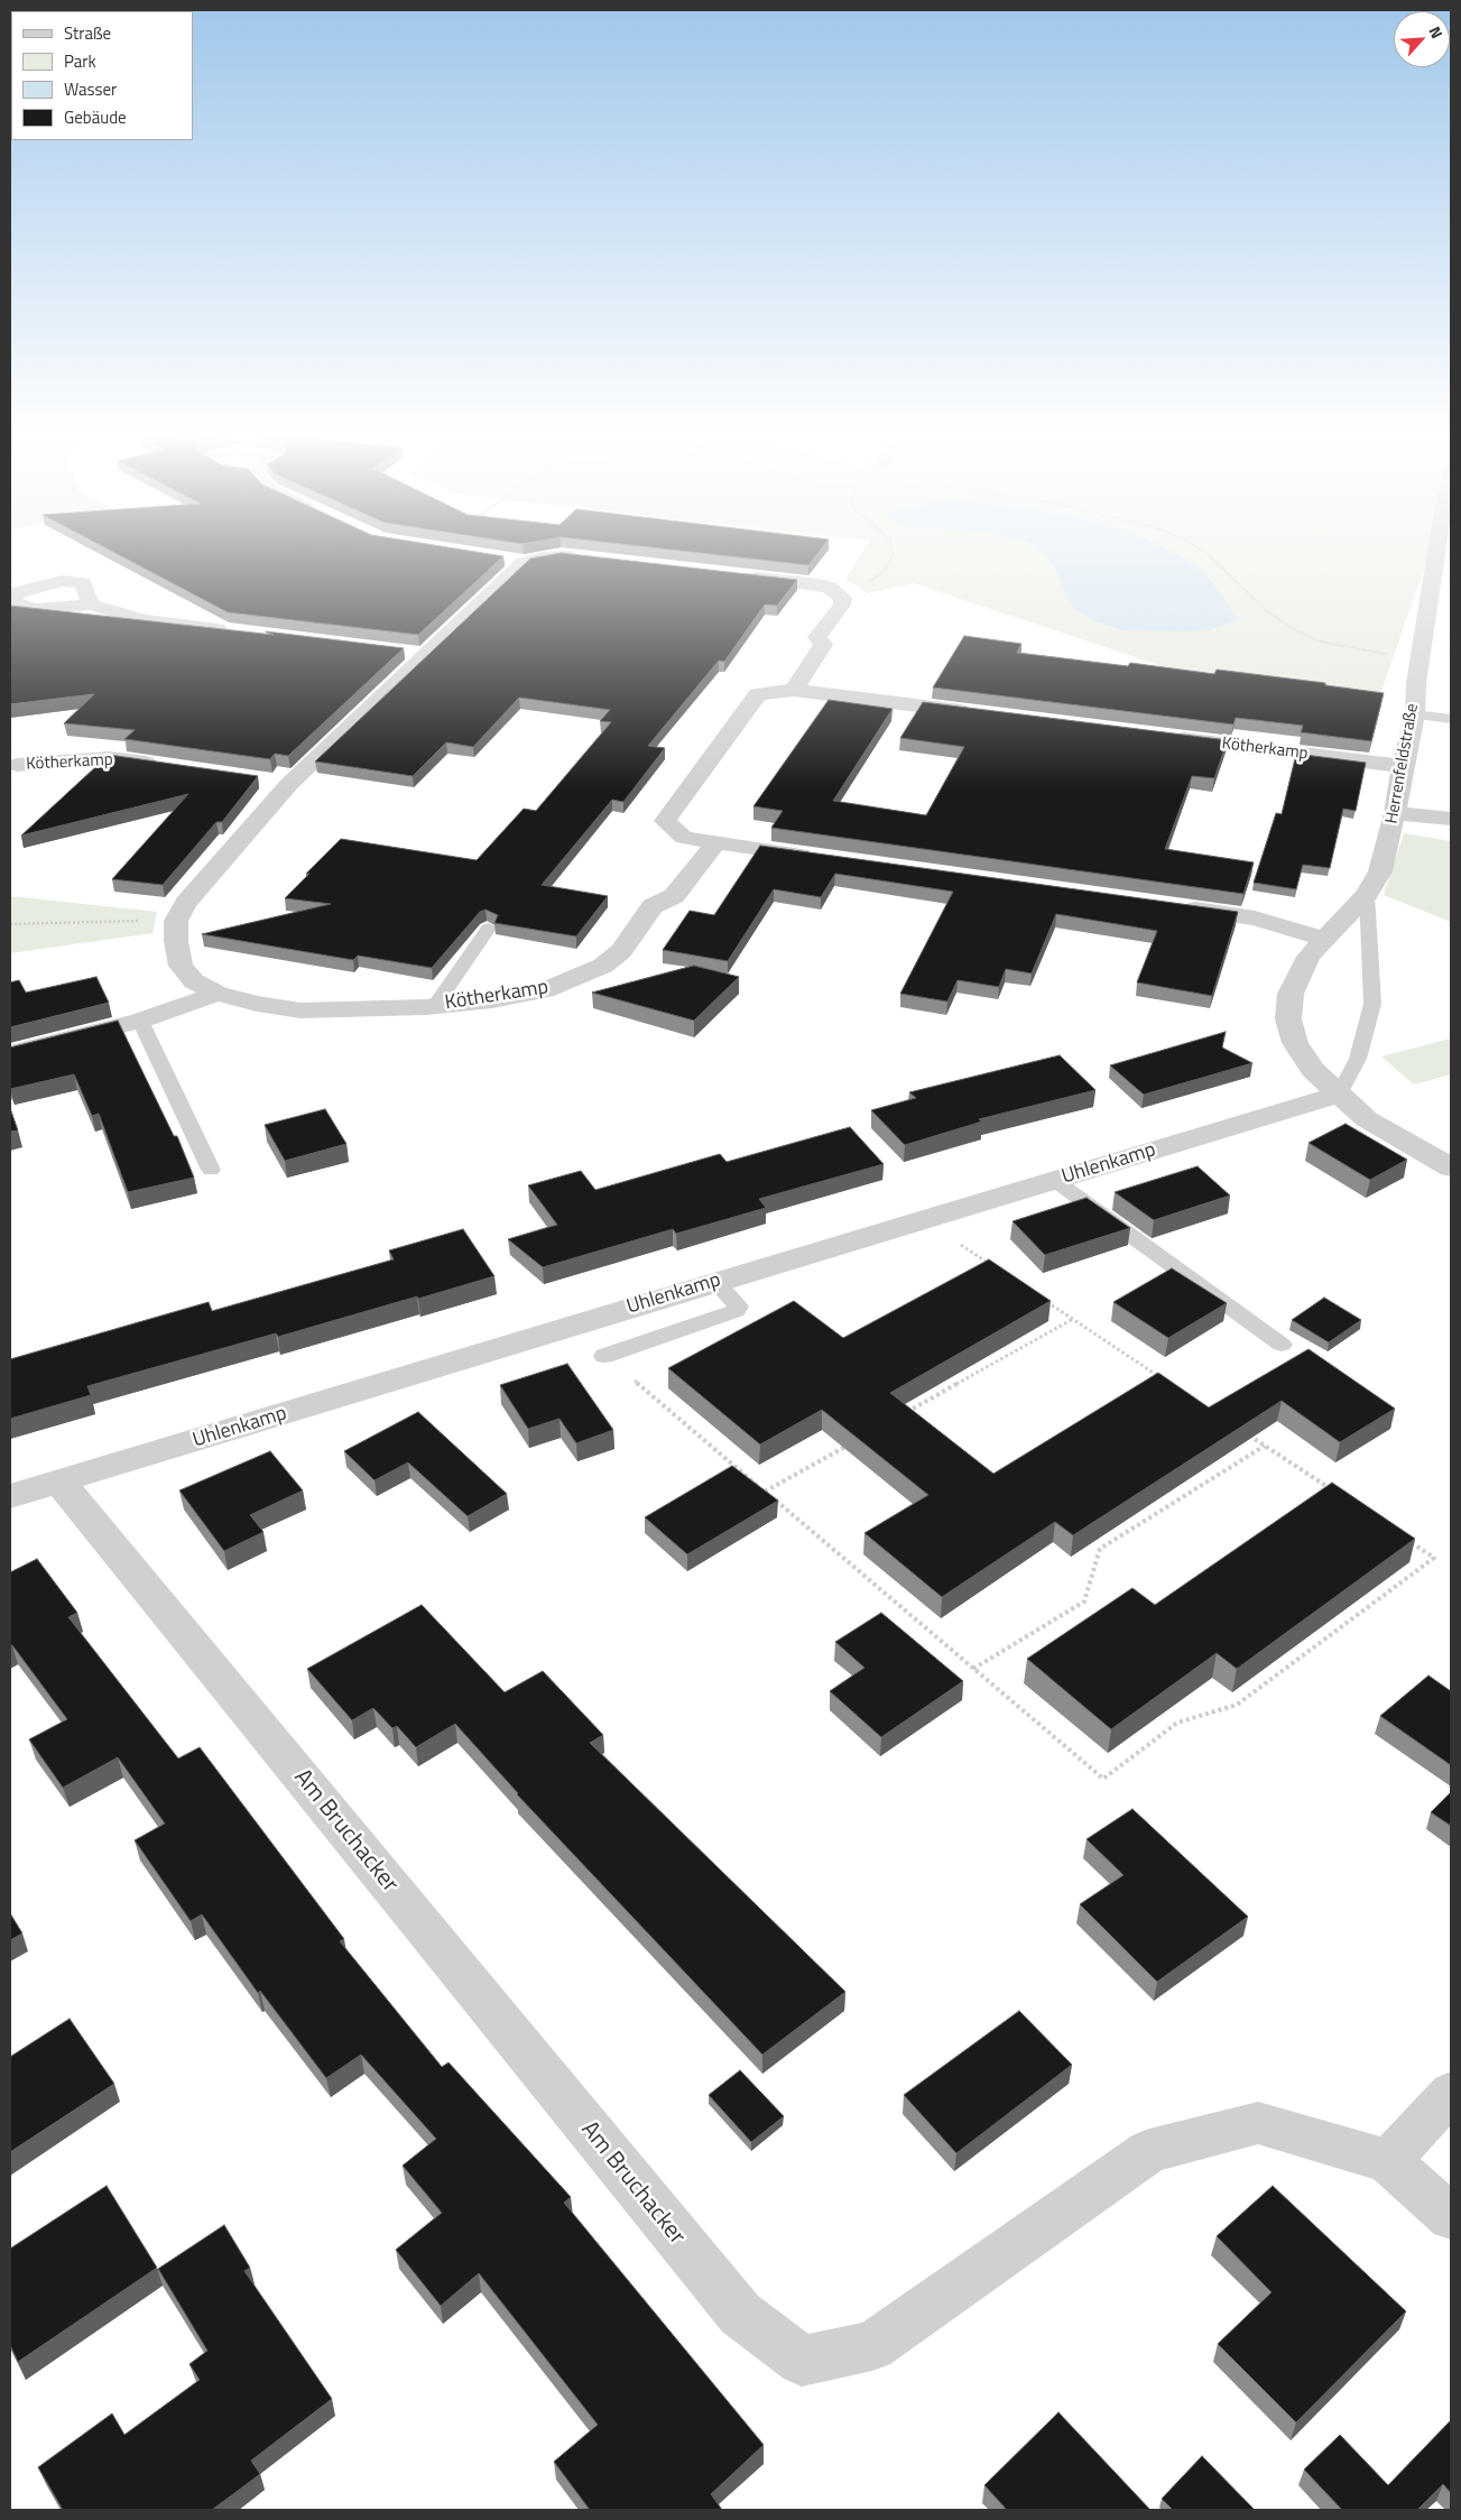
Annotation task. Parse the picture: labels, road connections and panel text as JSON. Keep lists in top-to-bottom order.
{
  "streets": {
    "street": [
      "Kötherkamp",
      "Herrenfeldstraße",
      "Uhlenkamp",
      "Am Bruchacker"
    ]
  },
  "crossings": [
    ["Kötherkamp", "Herrenfeldstraße"],
    ["Herrenfeldstraße", "Uhlenkamp"],
    ["Uhlenkamp", "Am Bruchacker"]
  ],
  "legend": [
    "Straße",
    "Park",
    "Wasser",
    "Gebäude"
  ],
  "north": "top right"
}
